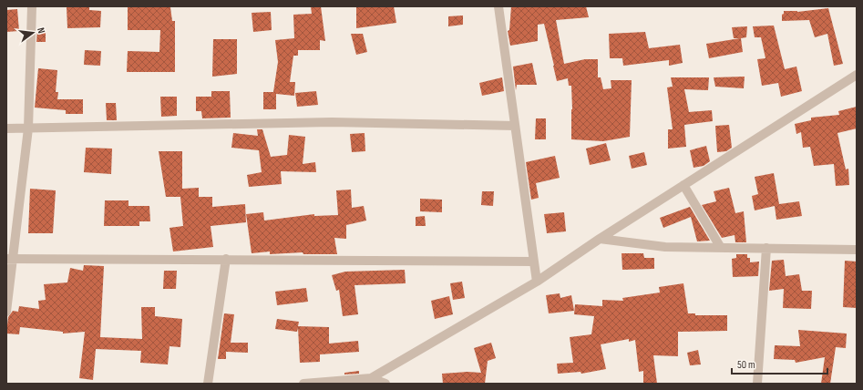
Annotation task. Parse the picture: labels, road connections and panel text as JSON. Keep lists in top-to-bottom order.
{
  "scale_bar": "50 m",
  "north": "right"
}
